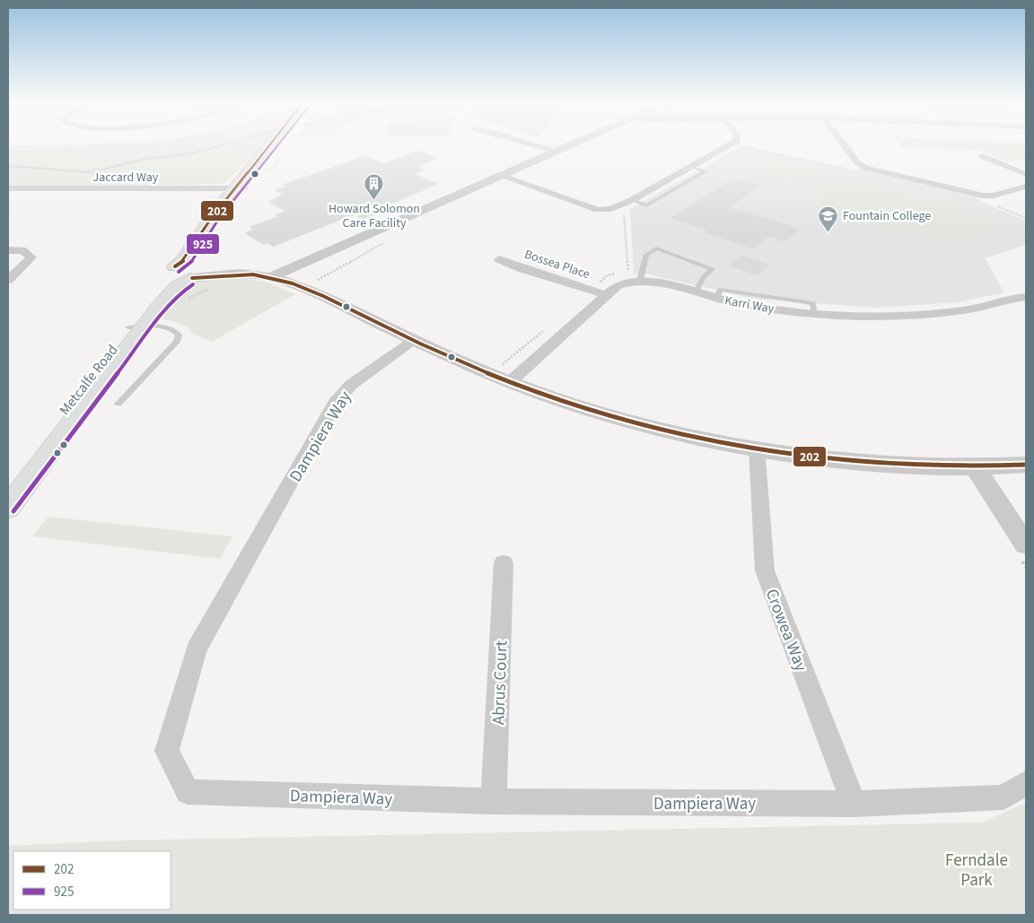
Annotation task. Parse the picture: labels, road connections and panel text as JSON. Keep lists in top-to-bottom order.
{
  "streets": {
    "main road": ["Metcalfe Road"],
    "street": [
      "Jaccard Way",
      "Bossea Place",
      "Karri Way",
      "Dampiera Way",
      "Crowea Way",
      "Abrus Court"
    ]
  },
  "crossings": [
    ["Jaccard Way", "Metcalfe Road"],
    ["Dampiera Way", "Crowea Way"],
    ["Dampiera Way", "Abrus Court"]
  ],
  "parks": ["Ferndale Park"],
  "places": {
    "building": ["Howard Solomon Care Facility"],
    "school or university": ["Fountain College"]
  },
  "lines": ["transit line 202", "transit line 925"],
  "legend": ["202", "925"]
}
